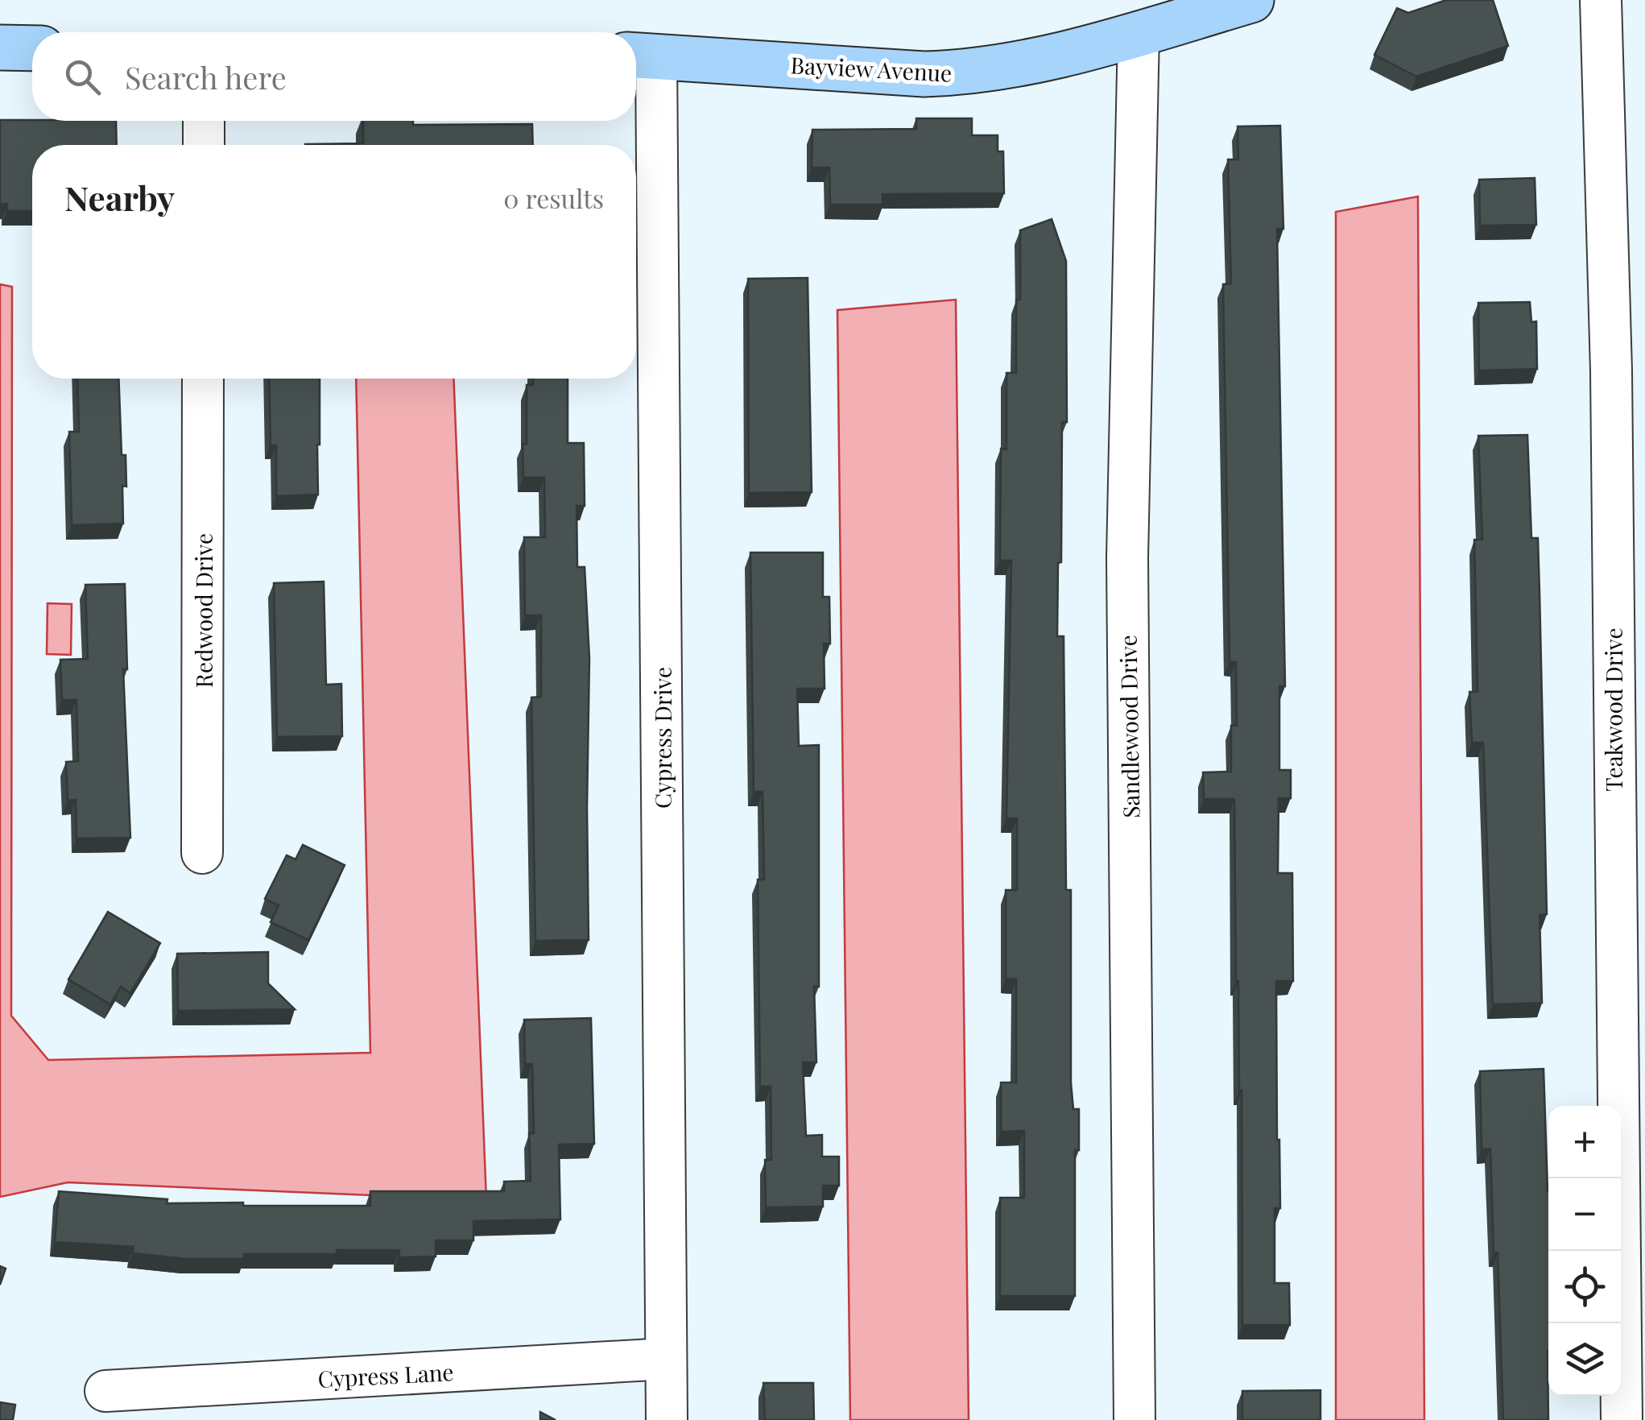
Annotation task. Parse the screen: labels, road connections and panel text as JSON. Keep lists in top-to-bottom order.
{
  "streets": {
    "main road": ["Bayview Avenue"],
    "street": [
      "Redwood Drive",
      "Teakwood Drive",
      "Sandlewood Drive",
      "Cypress Drive",
      "Cypress Lane"
    ]
  },
  "crossings": [
    ["Bayview Avenue", "Sandlewood Drive"],
    ["Bayview Avenue", "Cypress Drive"],
    ["Cypress Drive", "Cypress Lane"]
  ],
  "page": {
    "search": "Search here",
    "heading": ["Nearby", "0 results"],
    "map_buttons": ["+", "−"]
  }
}
